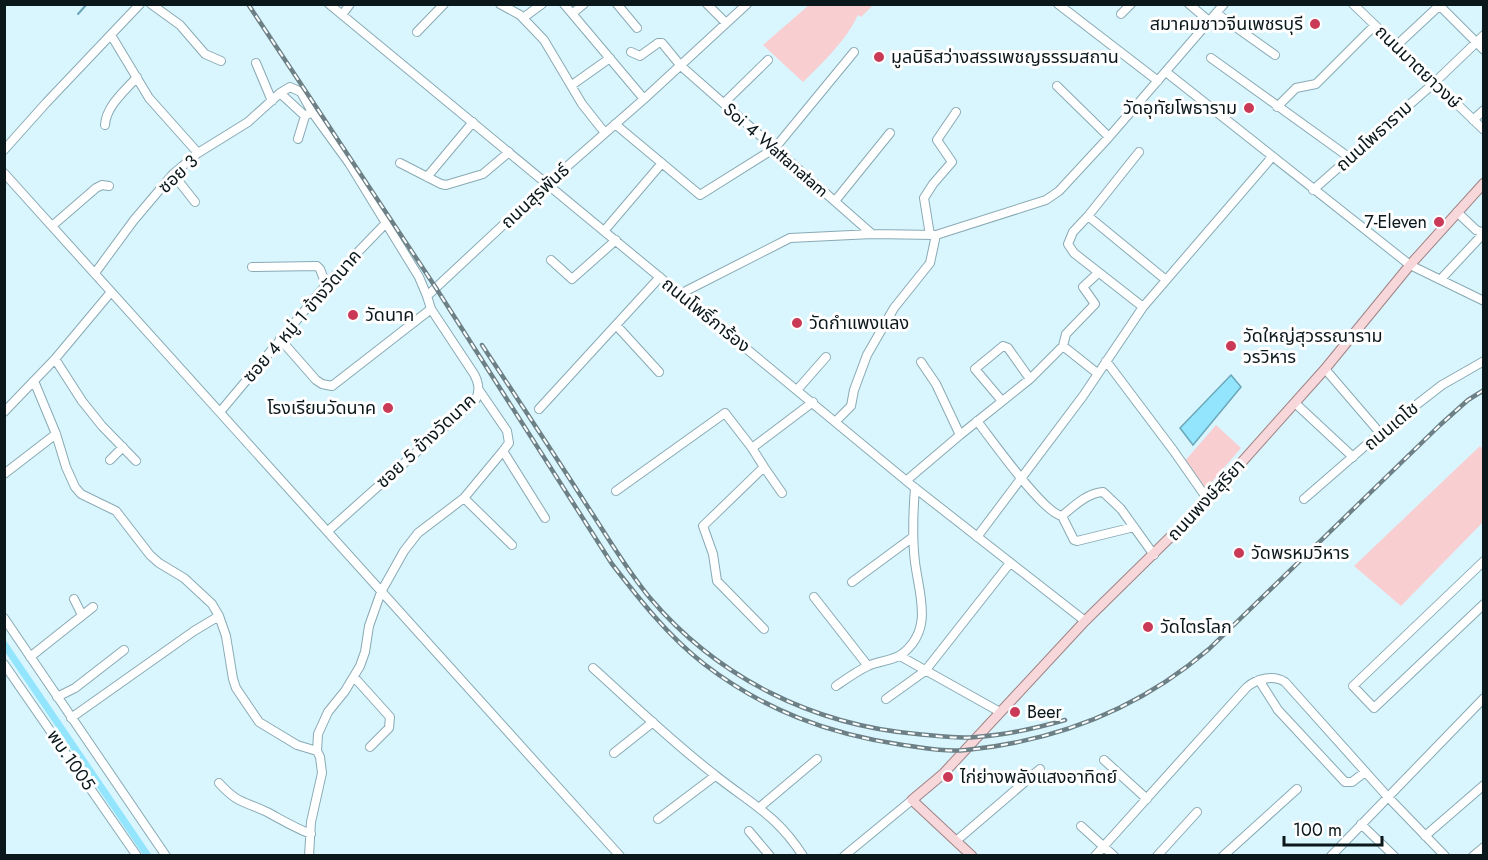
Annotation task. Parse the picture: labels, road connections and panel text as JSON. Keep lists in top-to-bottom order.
{
  "streets": {
    "main road": ["ถนนพงษ์สุริยา"],
    "street": [
      "ถนนมาตยาวงษ์",
      "ถนนโพธาราม",
      "Soi 4 Wattanatam",
      "ซอย 3",
      "ถนนสุรพันธ์",
      "ถนนโพธิ์การ้อง",
      "ซอย 4 หมู่ 1 ข้างวัดนาค",
      "ถนนเดโช",
      "ซอย 5 ข้างวัดนาค",
      "พบ.1005"
    ]
  },
  "crossings": [
    ["ถนนมาตยาวงษ์", "ถนนโพธาราม"],
    ["Soi 4 Wattanatam", "ถนนสุรพันธ์"],
    ["ถนนสุรพันธ์", "ถนนโพธิ์การ้อง"],
    ["ถนนโพธิ์การ้อง", "ถนนพงษ์สุริยา"]
  ],
  "places": [
    "สมาคมชาวจีนเพชรบุรี",
    "มูลนิธิสว่างสรรเพชญธรรมสถาน",
    "วัดอุทัยโพธาราม",
    "7-Eleven",
    "วัดนาค",
    "วัดกำแพงแลง",
    "วัดใหญ่สุวรรณาราม วรวิหาร",
    "โรงเรียนวัดนาค",
    "วัดพรหมวิหาร",
    "วัดไตรโลก",
    "Beer",
    "ไก่ย่างพลังแสงอาทิตย์"
  ],
  "scale_bar": "100 m"
}
